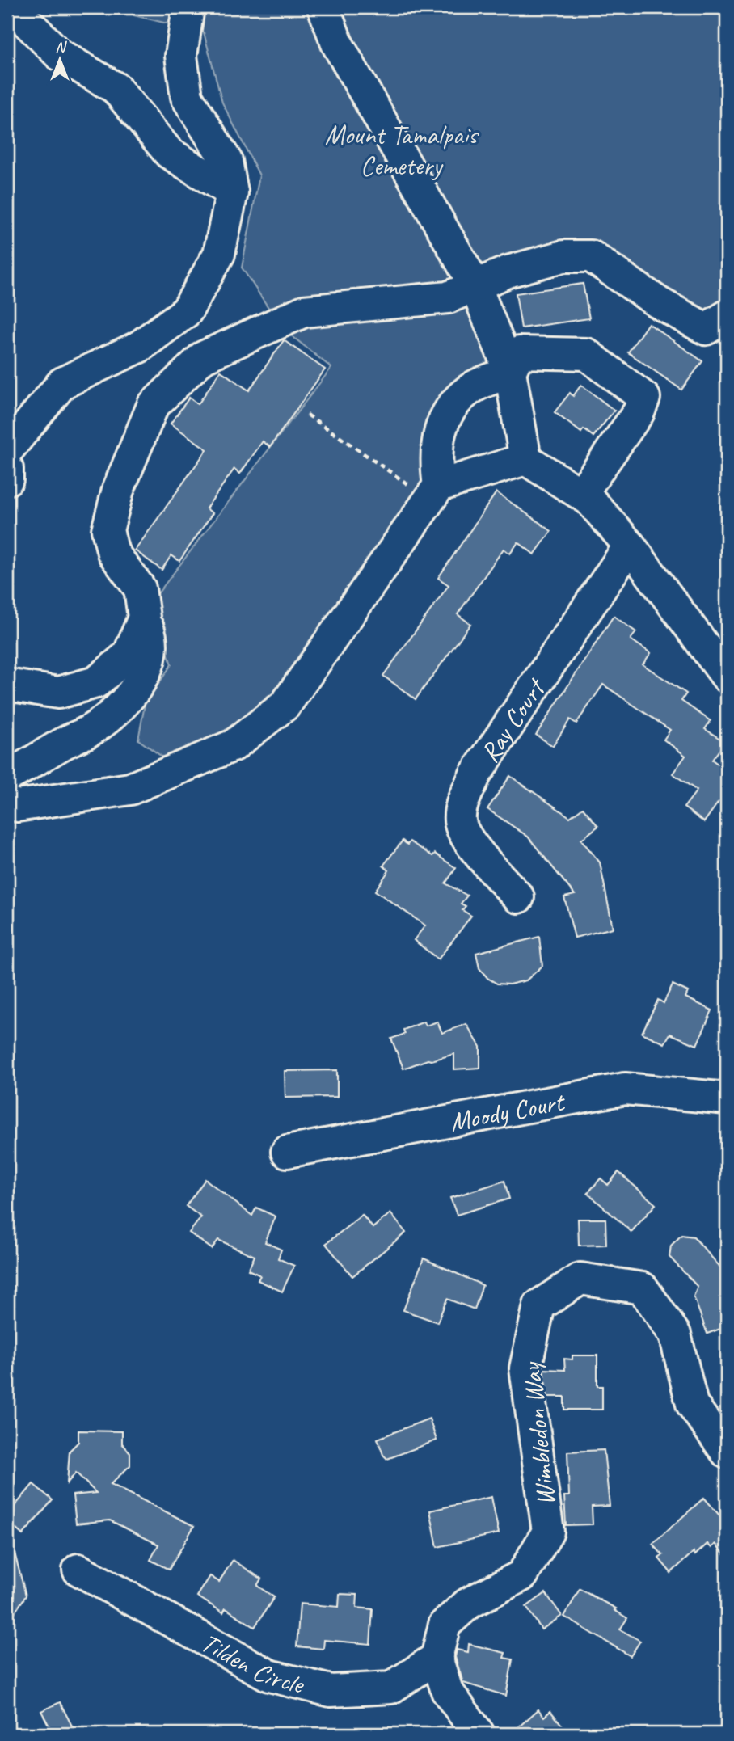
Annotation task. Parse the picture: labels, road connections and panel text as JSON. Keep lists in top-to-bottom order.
{
  "streets": {
    "street": [
      "Ray Court",
      "Moody Court",
      "Wimbledon Way",
      "Tilden Circle"
    ]
  },
  "crossings": [
    ["Wimbledon Way", "Tilden Circle"]
  ],
  "parks": ["Mount Tamalpais Cemetery"],
  "north": "top"
}
